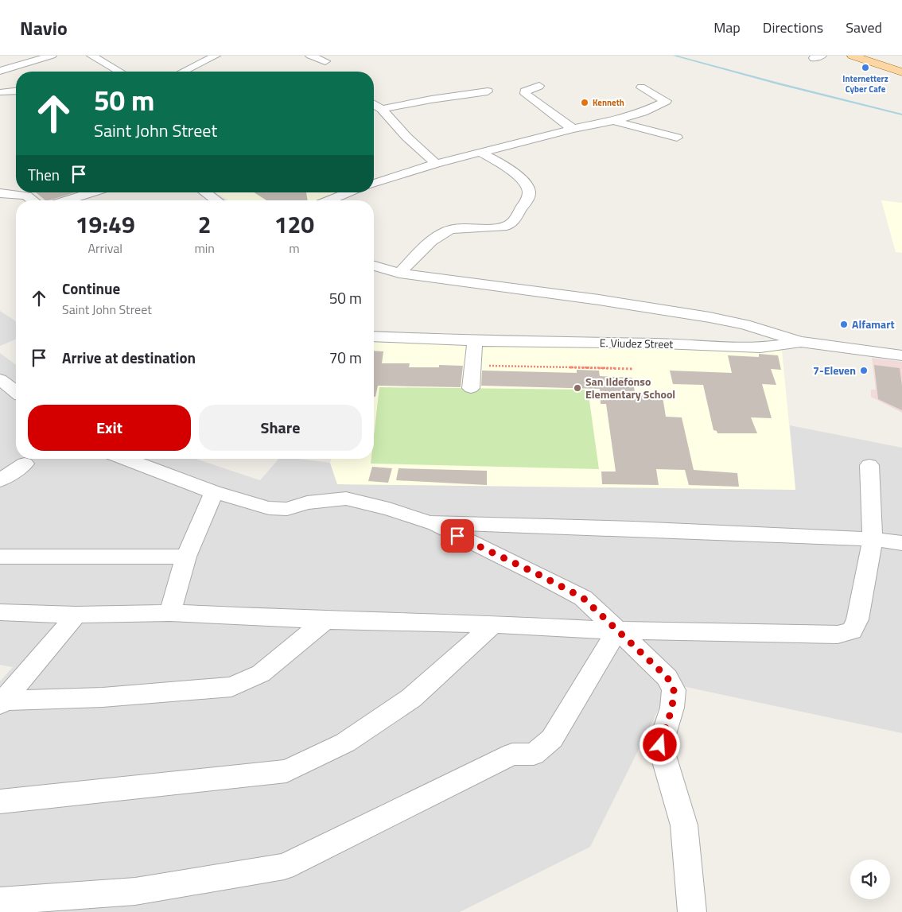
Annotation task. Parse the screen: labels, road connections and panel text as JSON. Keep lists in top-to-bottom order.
{
  "streets": {
    "street": ["E. Viudez Street"]
  },
  "places": [
    "Internetterz Cyber Cafe",
    "Kenneth",
    "Alfamart",
    "7-Eleven",
    "San Ildefonso Elementary School"
  ],
  "page": {
    "header": "Navio",
    "nav": ["Map", "Directions", "Saved"],
    "turn": ["50 m", "Saint John Street"],
    "then": "Then",
    "eta": [
      "19:49",
      "Arrival",
      "2",
      "min",
      "120",
      "m"
    ],
    "list": [
      {
        "name": "Continue",
        "note": "Saint John Street",
        "value": "50 m"
      },
      {
        "name": "Arrive at destination",
        "value": "70 m"
      }
    ],
    "buttons": ["Exit", "Share"]
  }
}
